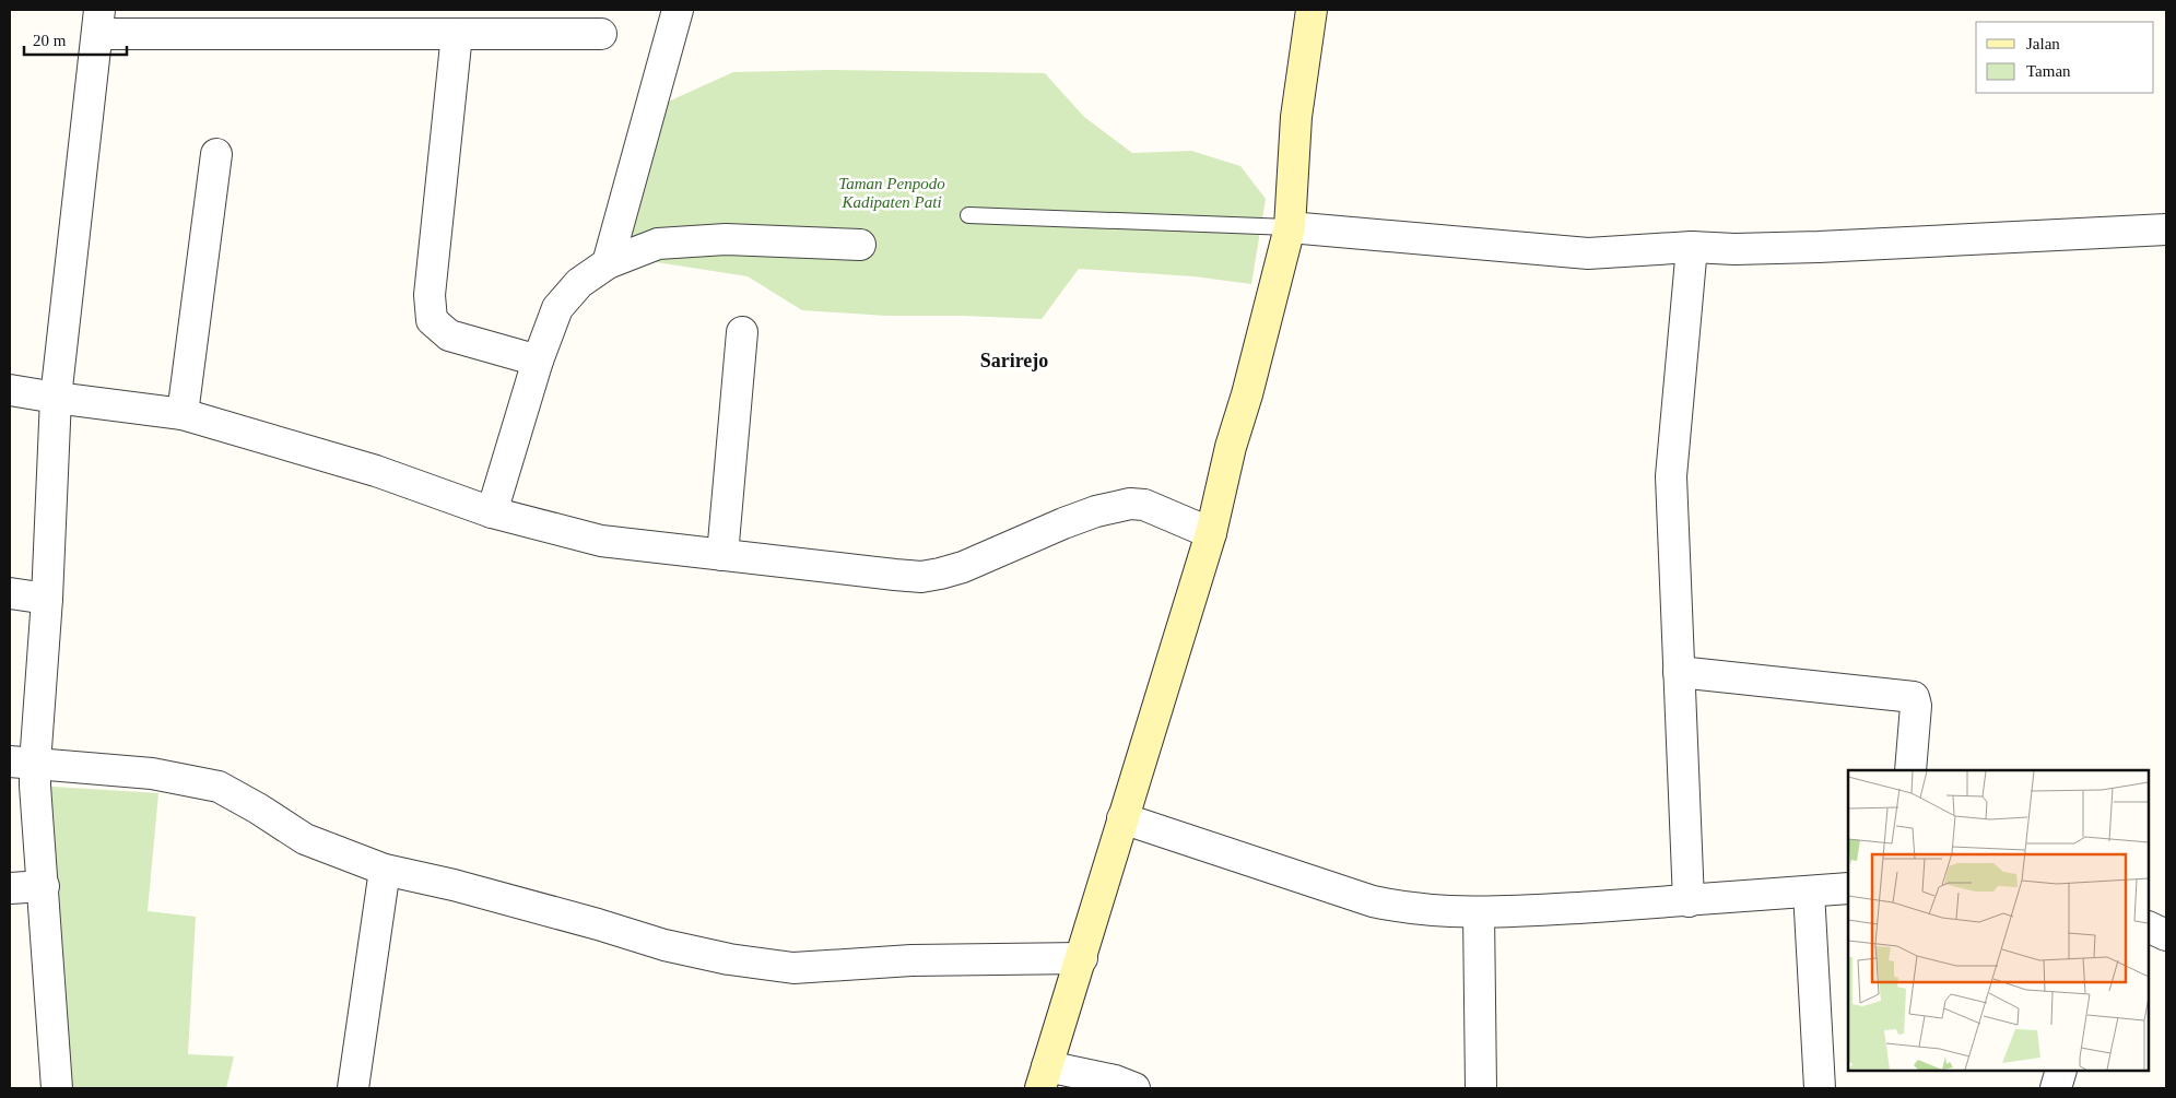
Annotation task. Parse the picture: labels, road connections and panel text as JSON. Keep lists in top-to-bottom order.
{
  "districts": ["Sarirejo"],
  "parks": ["Taman Penpodo Kadipaten Pati"],
  "legend": ["Jalan", "Taman"],
  "scale_bar": "20 m"
}
